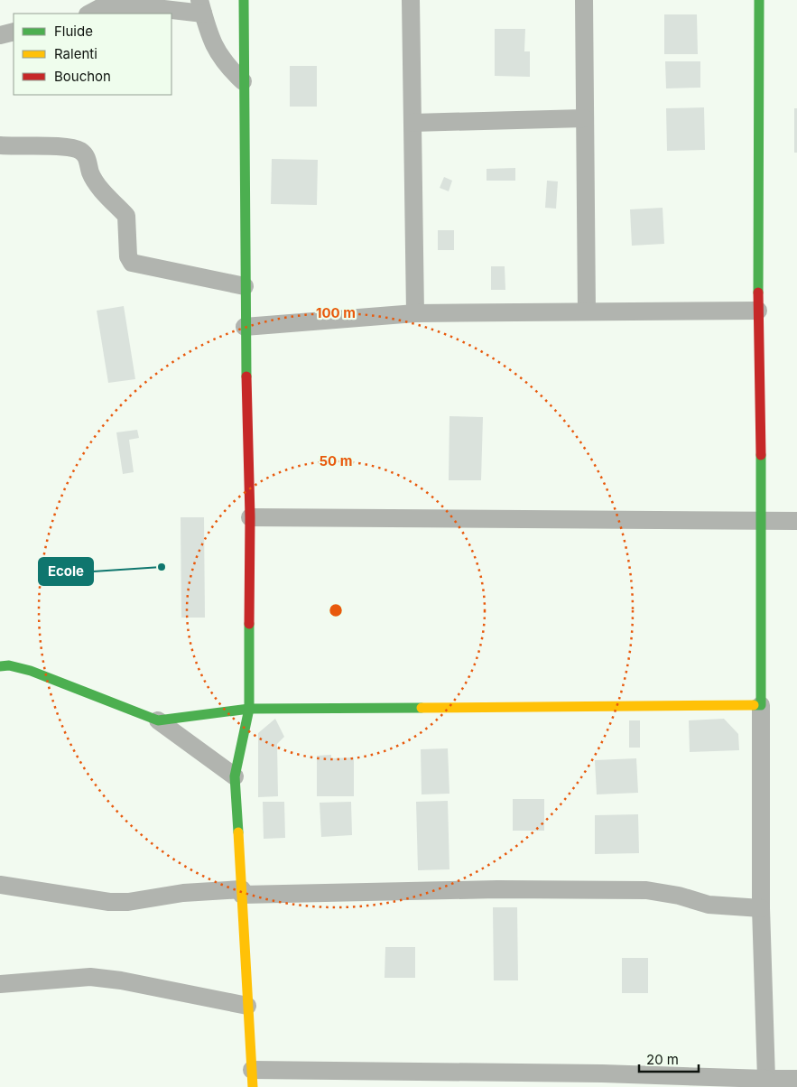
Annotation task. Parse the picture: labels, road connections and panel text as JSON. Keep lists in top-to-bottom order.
{
  "places": ["Ecole"],
  "legend": ["Fluide", "Ralenti", "Bouchon"],
  "scale_bar": "20 m",
  "rings": ["100 m", "50 m"]
}
